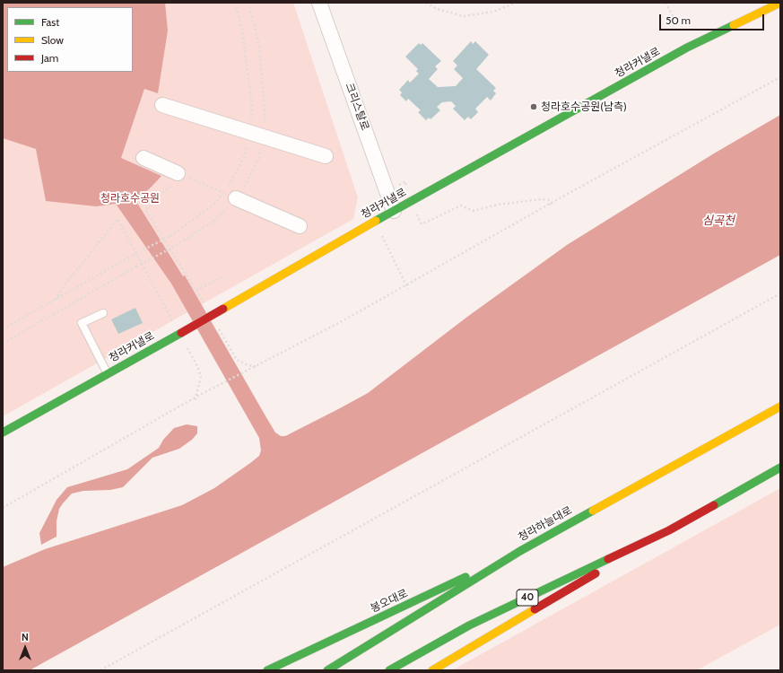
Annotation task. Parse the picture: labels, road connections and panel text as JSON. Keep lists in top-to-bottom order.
{
  "streets": {
    "main road": [
      "청라커낼로",
      "청라하늘대로",
      "40",
      "봉오대로"
    ],
    "street": ["크리스탈로"]
  },
  "crossings": [
    ["청라커낼로", "크리스탈로"],
    ["청라하늘대로", "봉오대로"]
  ],
  "water": ["심곡천"],
  "parks": ["청라호수공원"],
  "places": ["청라호수공원(남측)"],
  "legend": ["Fast", "Slow", "Jam"],
  "scale_bar": "50 m",
  "north": "top"
}
